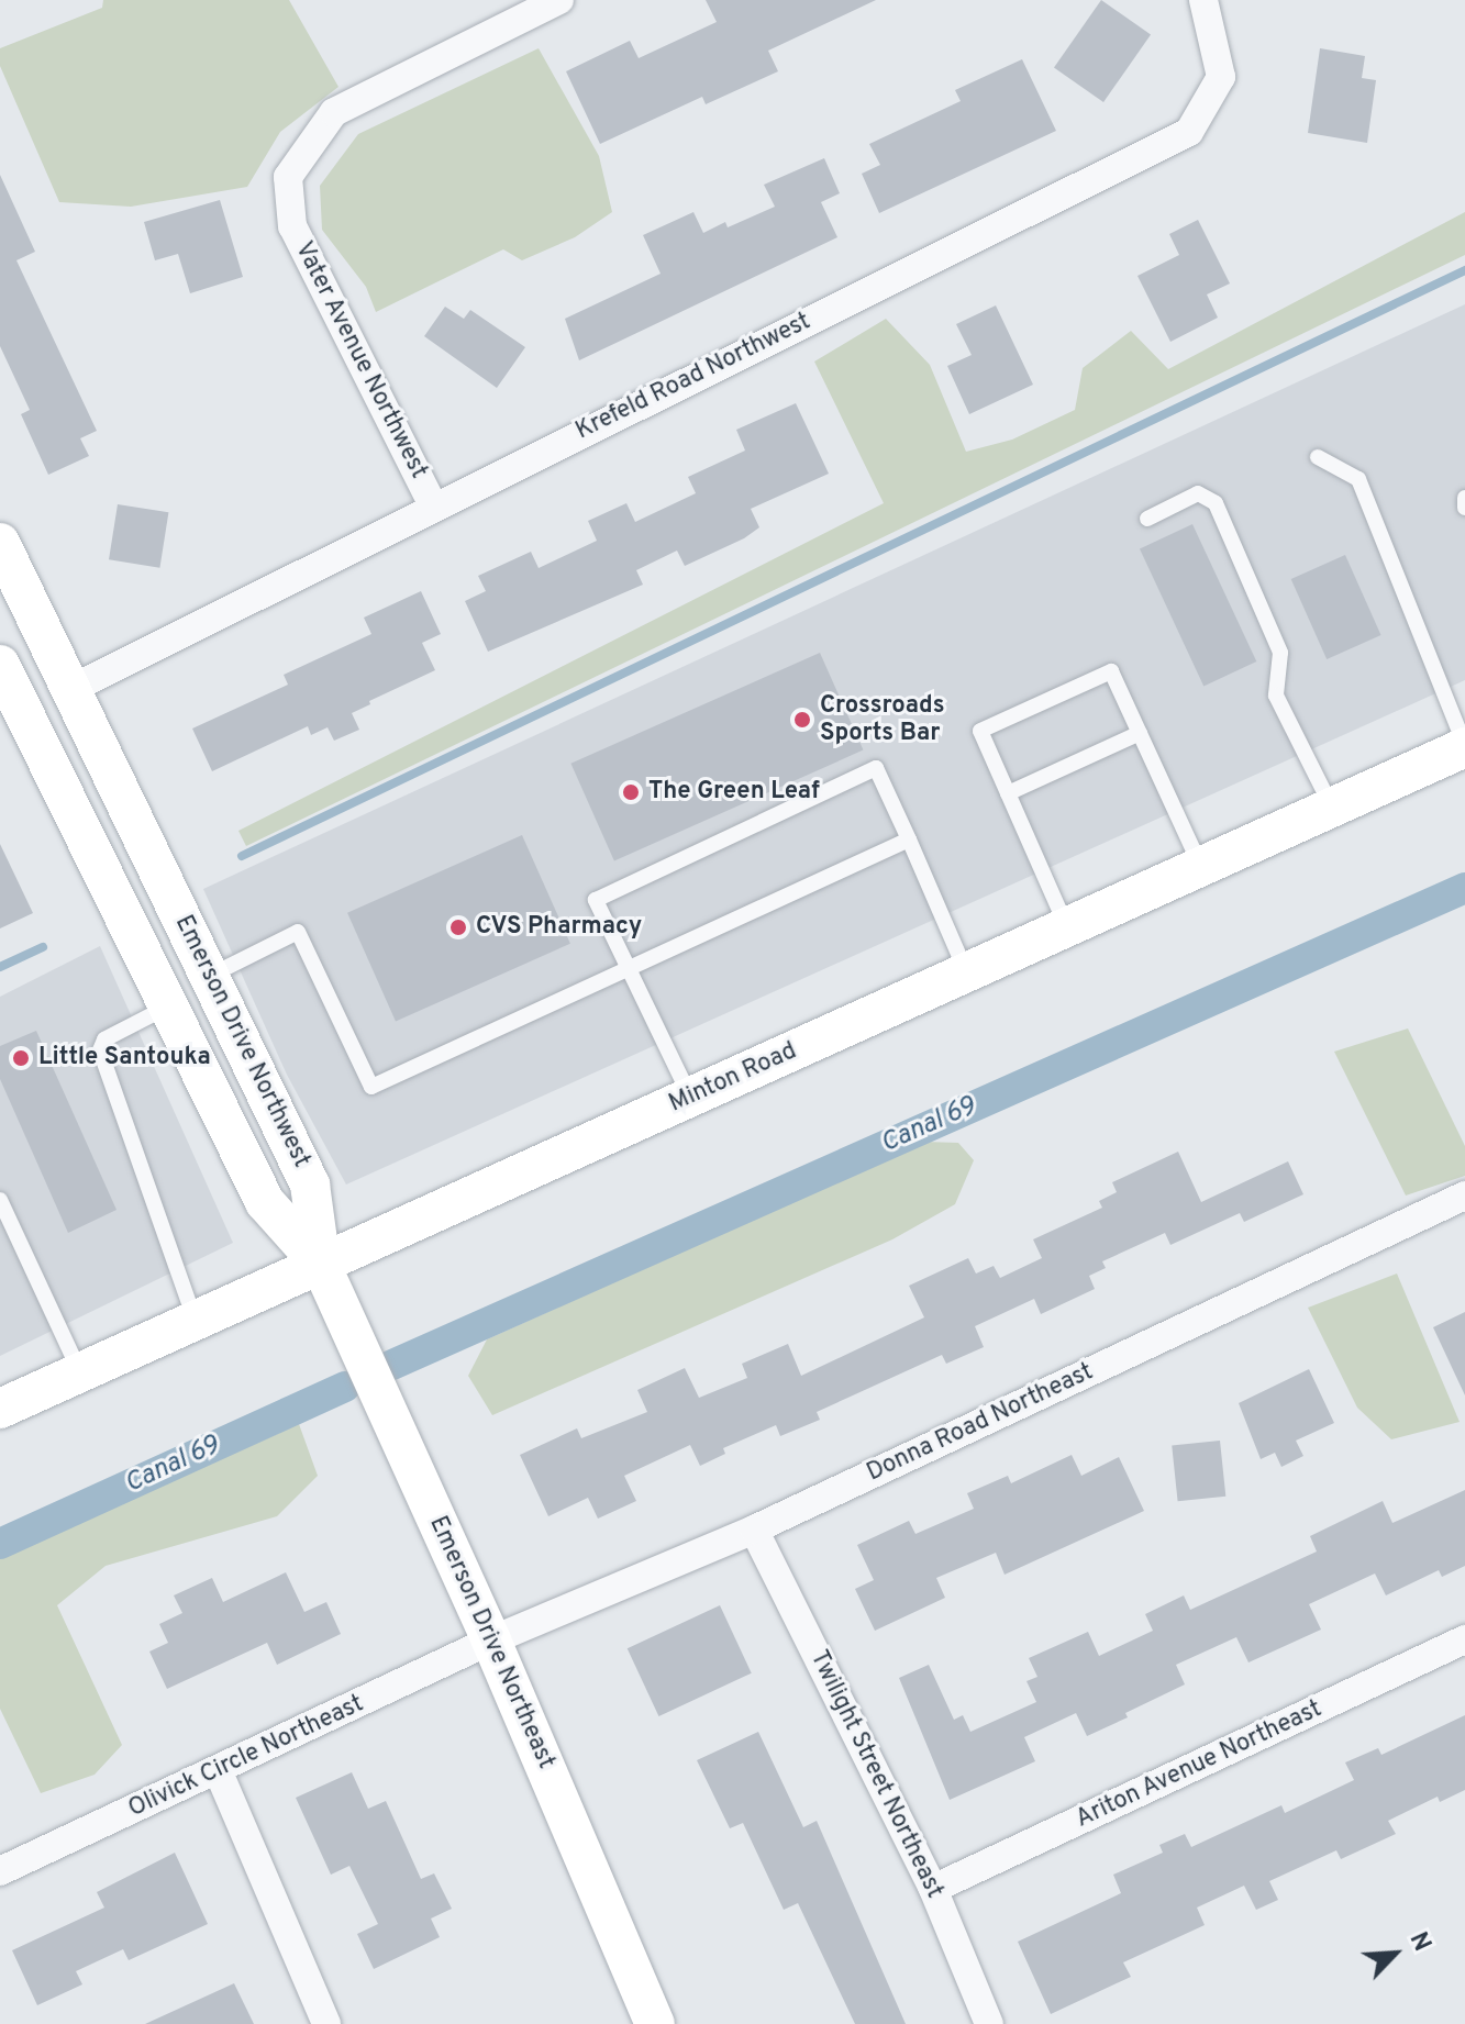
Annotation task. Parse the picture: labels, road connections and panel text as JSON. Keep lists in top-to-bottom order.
{
  "streets": {
    "street": [
      "Vater Avenue Northwest",
      "Krefeld Road Northwest",
      "Emerson Drive Northwest",
      "Minton Road",
      "Donna Road Northeast",
      "Emerson Drive Northeast",
      "Olivick Circle Northeast",
      "Ariton Avenue Northeast",
      "Twilight Street Northeast"
    ]
  },
  "crossings": [
    ["Vater Avenue Northwest", "Krefeld Road Northwest"],
    ["Krefeld Road Northwest", "Emerson Drive Northwest"],
    ["Emerson Drive Northwest", "Minton Road"],
    ["Emerson Drive Northwest", "Emerson Drive Northeast"],
    ["Minton Road", "Emerson Drive Northeast"],
    ["Donna Road Northeast", "Emerson Drive Northeast"],
    ["Donna Road Northeast", "Olivick Circle Northeast"],
    ["Donna Road Northeast", "Twilight Street Northeast"],
    ["Emerson Drive Northeast", "Olivick Circle Northeast"],
    ["Ariton Avenue Northeast", "Twilight Street Northeast"]
  ],
  "water": ["Canal 69"],
  "places": [
    "Crossroads Sports Bar",
    "The Green Leaf",
    "CVS Pharmacy",
    "Little Santouka"
  ],
  "north": "top right"
}
